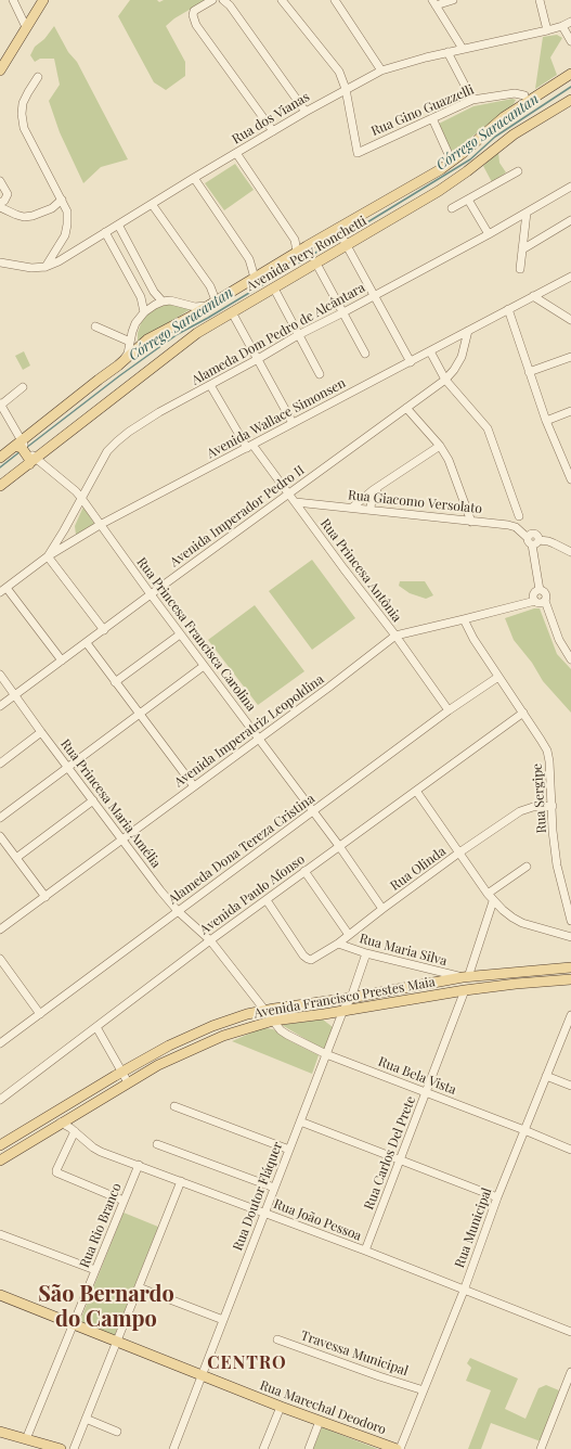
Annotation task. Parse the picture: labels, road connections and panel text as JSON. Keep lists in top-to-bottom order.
{
  "streets": {
    "main road": ["Avenida Pery Ronchetti", "Avenida Francisco Prestes Maia", "Rua Marechal Deodoro"],
    "street": [
      "Rua Gino Guazzelli",
      "Rua dos Vianas",
      "Alameda Dom Pedro de Alcântara",
      "Avenida Wallace Simonsen",
      "Rua Giacomo Versolato",
      "Avenida Imperador Pedro II",
      "Rua Princesa Antônia",
      "Rua Princesa Francisca Carolina",
      "Avenida Imperatriz Leopoldina",
      "Rua Sergipe",
      "Rua Princesa Maria Amélia",
      "Alameda Dona Tereza Cristina",
      "Rua Olinda",
      "Avenida Paulo Afonso",
      "Rua Maria Silva",
      "Rua Bela Vista",
      "Rua Carlos Del Prete",
      "Rua Doutor Fláquer",
      "Rua João Pessoa",
      "Rua Rio Branco",
      "Rua Municipal",
      "Travessa Municipal"
    ]
  },
  "crossings": [
    ["Rua Gino Guazzelli", "Rua dos Vianas"],
    ["Avenida Pery Ronchetti", "Rua Princesa Francisca Carolina"],
    ["Alameda Dom Pedro de Alcântara", "Avenida Wallace Simonsen"],
    ["Alameda Dom Pedro de Alcântara", "Rua Princesa Antônia"],
    ["Alameda Dom Pedro de Alcântara", "Rua Princesa Francisca Carolina"],
    ["Avenida Wallace Simonsen", "Avenida Imperador Pedro II"],
    ["Avenida Wallace Simonsen", "Rua Princesa Antônia"],
    ["Avenida Wallace Simonsen", "Rua Princesa Francisca Carolina"],
    ["Rua Giacomo Versolato", "Rua Princesa Antônia"],
    ["Avenida Imperador Pedro II", "Rua Princesa Antônia"],
    ["Avenida Imperador Pedro II", "Rua Princesa Francisca Carolina"],
    ["Avenida Imperador Pedro II", "Rua Princesa Maria Amélia"],
    ["Rua Princesa Antônia", "Avenida Imperatriz Leopoldina"],
    ["Rua Princesa Antônia", "Alameda Dona Tereza Cristina"],
    ["Rua Princesa Francisca Carolina", "Avenida Imperatriz Leopoldina"],
    ["Rua Princesa Francisca Carolina", "Alameda Dona Tereza Cristina"],
    ["Rua Princesa Francisca Carolina", "Rua Olinda"],
    ["Rua Princesa Francisca Carolina", "Avenida Paulo Afonso"],
    ["Avenida Imperatriz Leopoldina", "Rua Sergipe"],
    ["Avenida Imperatriz Leopoldina", "Rua Princesa Maria Amélia"],
    ["Rua Sergipe", "Alameda Dona Tereza Cristina"],
    ["Rua Sergipe", "Rua Olinda"],
    ["Rua Sergipe", "Avenida Paulo Afonso"],
    ["Rua Princesa Maria Amélia", "Alameda Dona Tereza Cristina"],
    ["Rua Princesa Maria Amélia", "Avenida Paulo Afonso"],
    ["Rua Princesa Maria Amélia", "Avenida Francisco Prestes Maia"],
    ["Rua Princesa Maria Amélia", "Rua Bela Vista"],
    ["Rua Olinda", "Avenida Paulo Afonso"],
    ["Rua Olinda", "Rua Maria Silva"],
    ["Rua Maria Silva", "Avenida Francisco Prestes Maia"],
    ["Rua Maria Silva", "Rua Doutor Fláquer"],
    ["Avenida Francisco Prestes Maia", "Rua Bela Vista"],
    ["Avenida Francisco Prestes Maia", "Rua Carlos Del Prete"],
    ["Avenida Francisco Prestes Maia", "Rua Doutor Fláquer"],
    ["Avenida Francisco Prestes Maia", "Rua João Pessoa"],
    ["Rua Bela Vista", "Rua Carlos Del Prete"],
    ["Rua Bela Vista", "Rua Doutor Fláquer"],
    ["Rua Bela Vista", "Rua Municipal"],
    ["Rua Carlos Del Prete", "Rua João Pessoa"],
    ["Rua Doutor Fláquer", "Rua João Pessoa"],
    ["Rua Doutor Fláquer", "Rua Marechal Deodoro"],
    ["Rua João Pessoa", "Rua Rio Branco"],
    ["Rua João Pessoa", "Rua Municipal"],
    ["Rua Rio Branco", "Rua Marechal Deodoro"],
    ["Rua Municipal", "Travessa Municipal"]
  ],
  "districts": ["São Bernardo do Campo", "CENTRO"],
  "water": ["Córrego Saracantan"]
}
